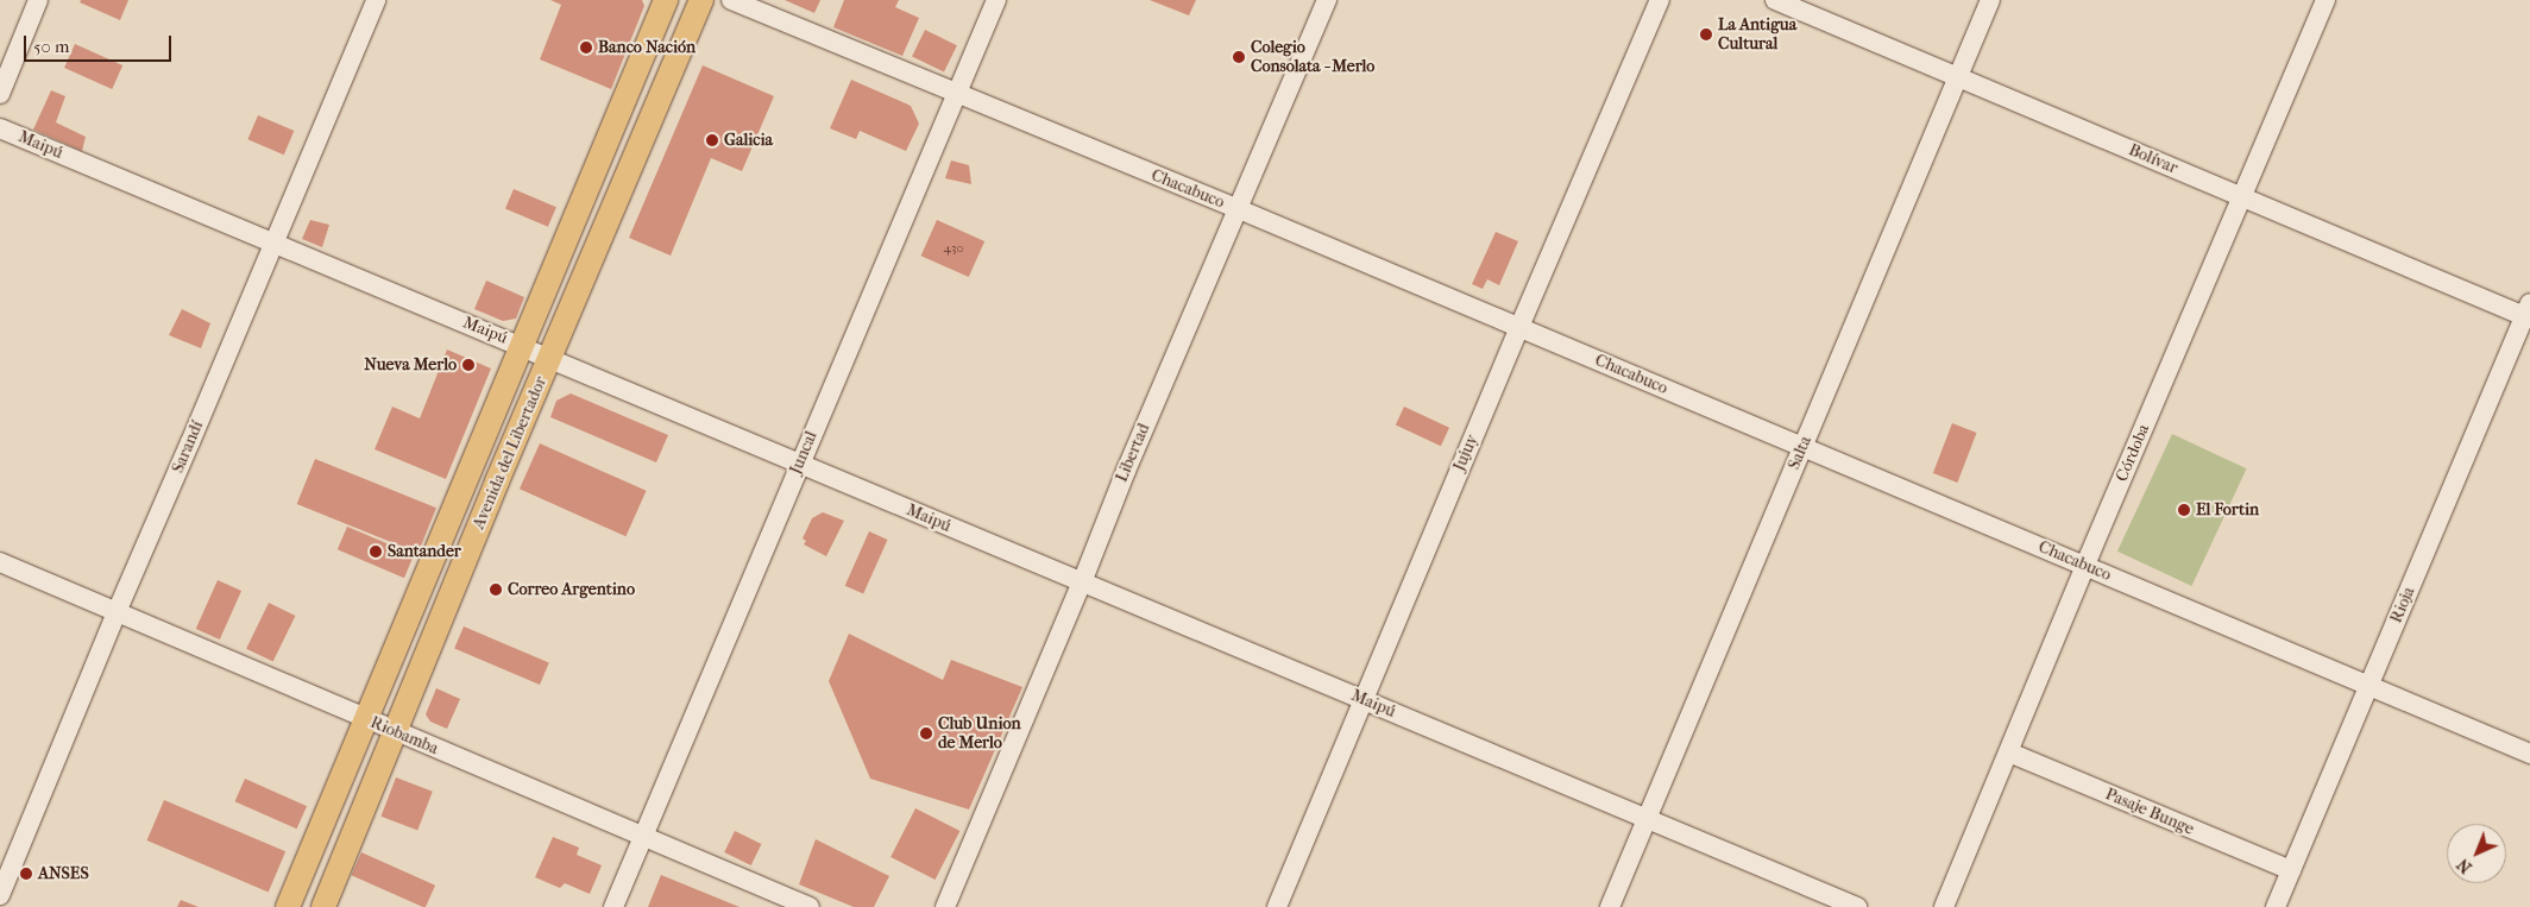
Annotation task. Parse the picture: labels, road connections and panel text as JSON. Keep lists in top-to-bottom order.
{
  "streets": {
    "main road": ["Avenida del Libertador"],
    "street": [
      "Maipú",
      "Bolívar",
      "Chacabuco",
      "Sarandí",
      "Juncal",
      "Libertad",
      "Jujuy",
      "Salta",
      "Córdoba",
      "Rioja",
      "Riobamba",
      "Pasaje Bunge"
    ]
  },
  "crossings": [
    ["Maipú", "Sarandí"],
    ["Maipú", "Avenida del Libertador"],
    ["Maipú", "Juncal"],
    ["Maipú", "Libertad"],
    ["Maipú", "Jujuy"],
    ["Maipú", "Salta"],
    ["Bolívar", "Salta"],
    ["Bolívar", "Córdoba"],
    ["Bolívar", "Rioja"],
    ["Chacabuco", "Juncal"],
    ["Chacabuco", "Libertad"],
    ["Chacabuco", "Jujuy"],
    ["Chacabuco", "Salta"],
    ["Chacabuco", "Córdoba"],
    ["Chacabuco", "Rioja"],
    ["Sarandí", "Riobamba"],
    ["Avenida del Libertador", "Riobamba"],
    ["Juncal", "Riobamba"],
    ["Córdoba", "Pasaje Bunge"],
    ["Rioja", "Pasaje Bunge"]
  ],
  "places": [
    "La Antigua Cultural",
    "Banco Nación",
    "Colegio Consolata - Merlo",
    "Galicia",
    "Nueva Merlo",
    "El Fortin",
    "Santander",
    "Correo Argentino",
    "Club Union de Merlo",
    "ANSES"
  ],
  "house_numbers": ["430"],
  "scale_bar": "50 m",
  "north": "bottom left"
}
